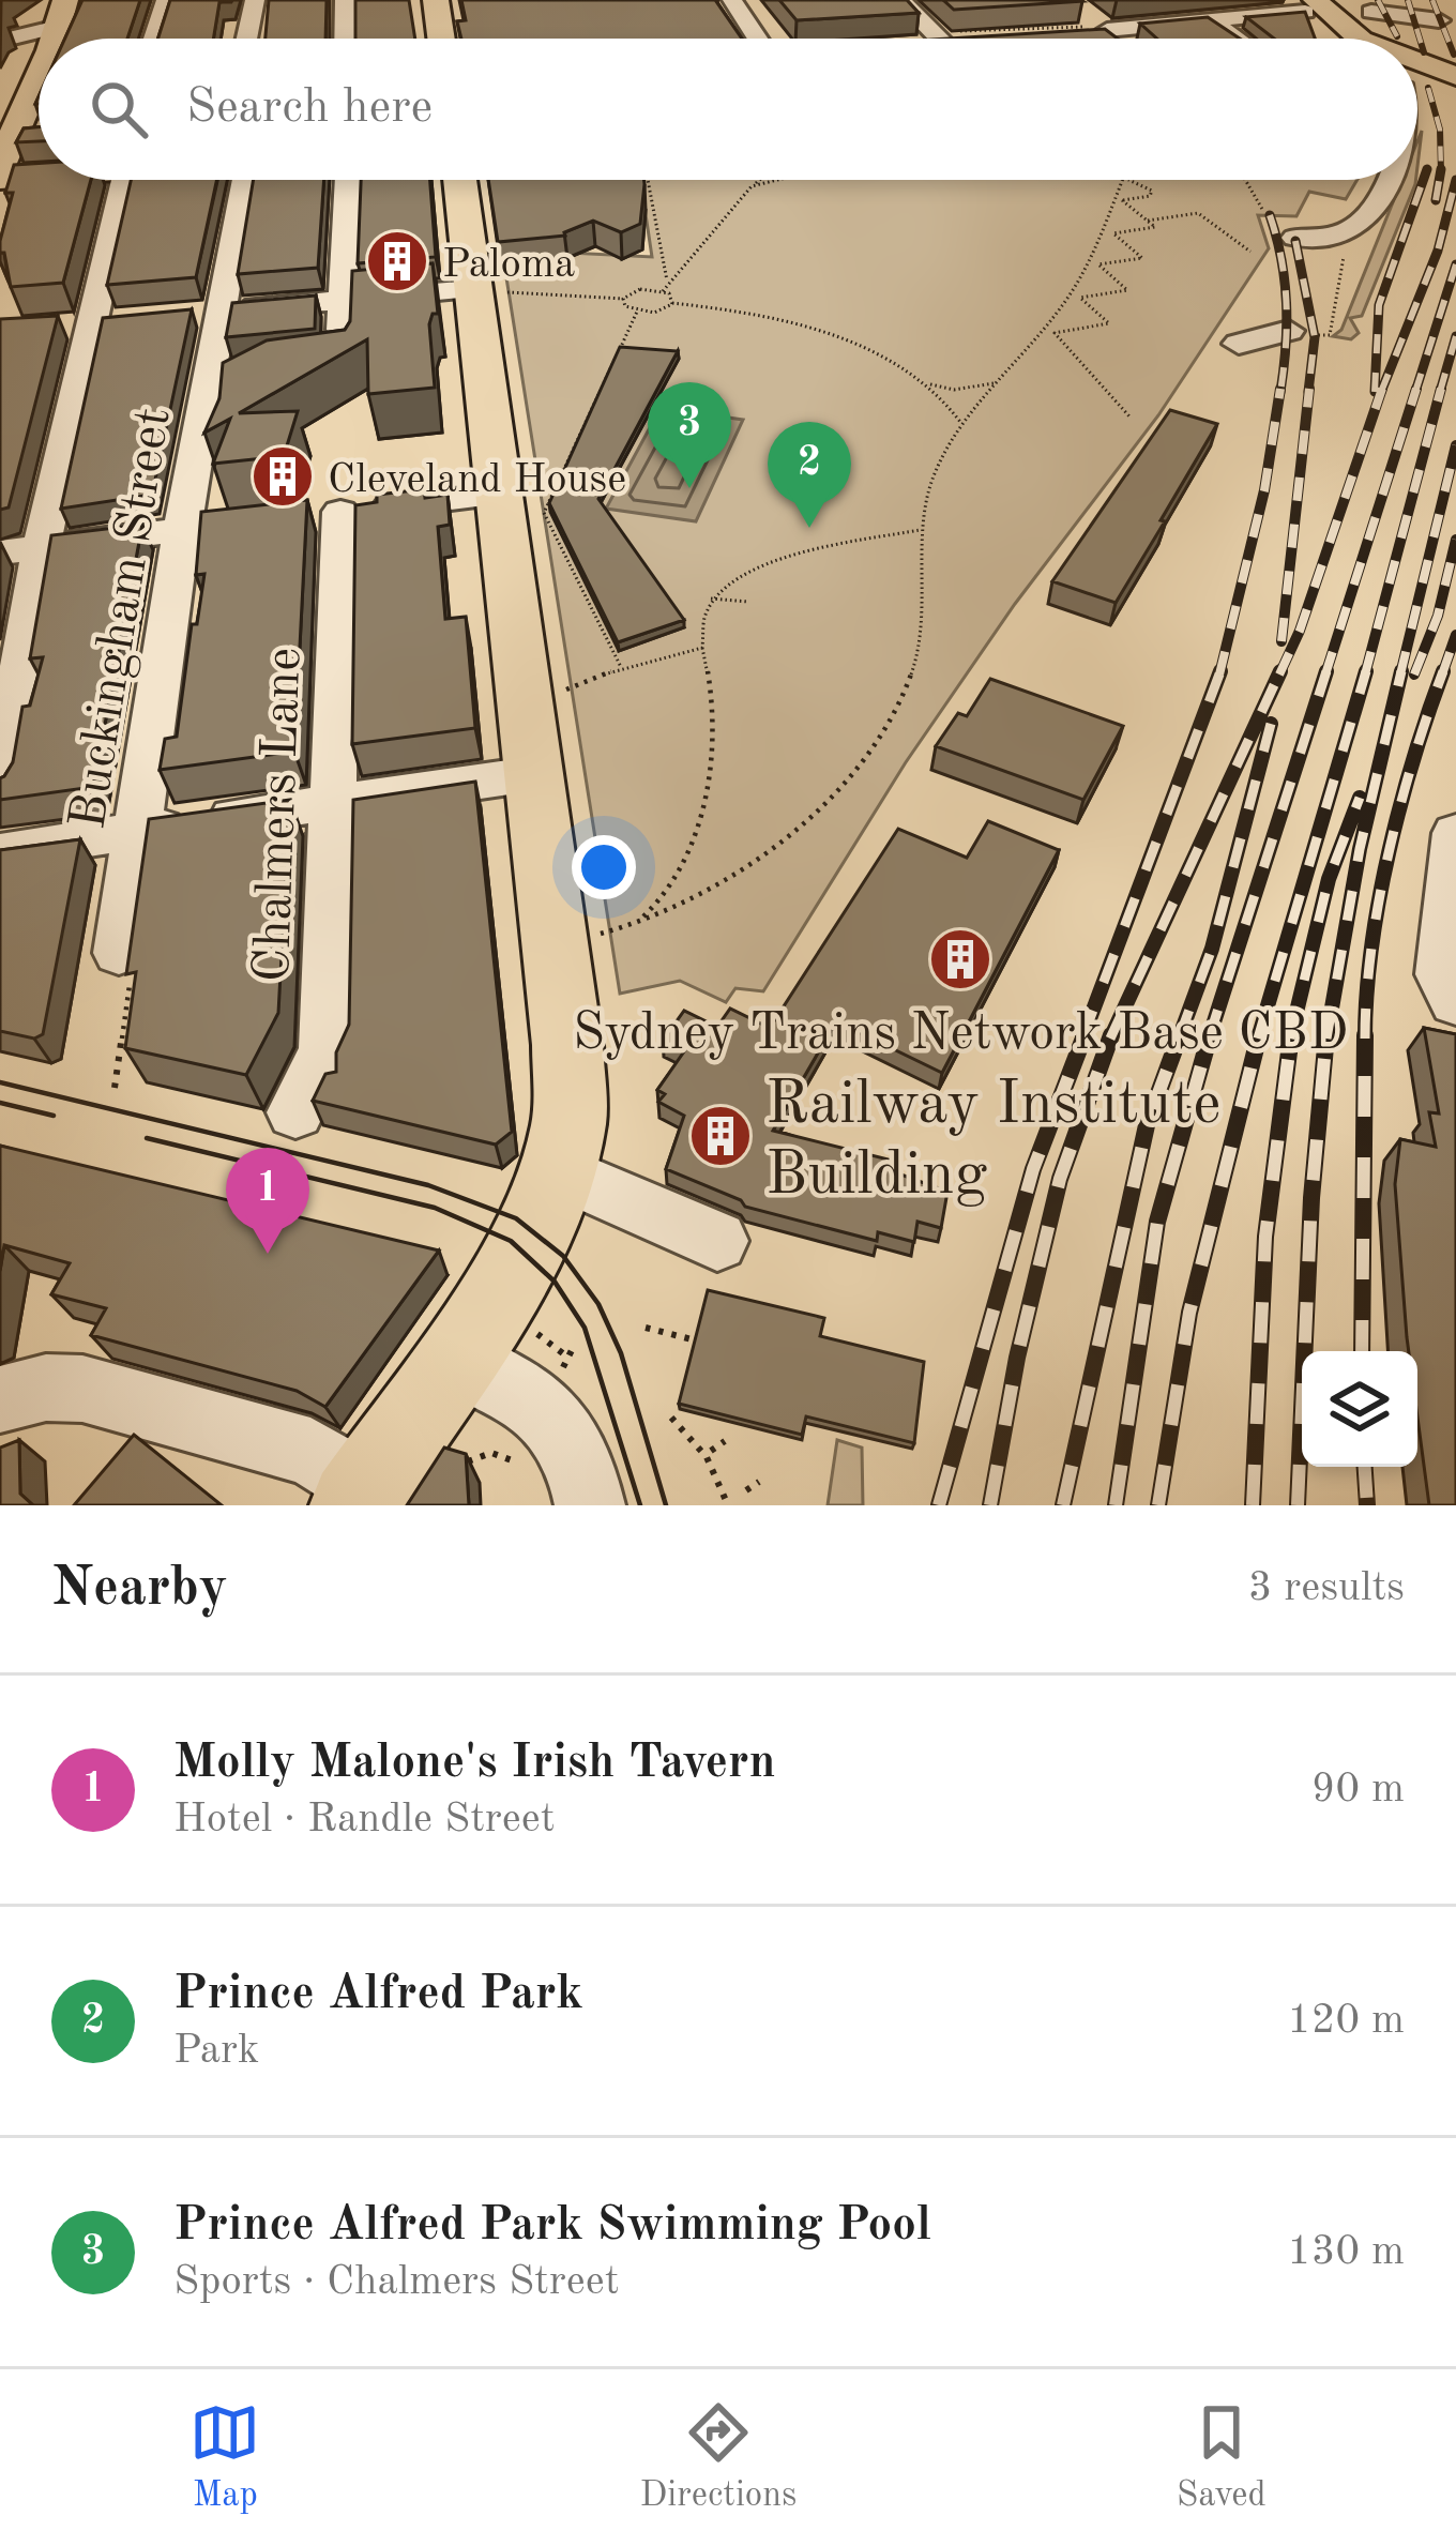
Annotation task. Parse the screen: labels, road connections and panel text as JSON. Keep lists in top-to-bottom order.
{
  "streets": {
    "street": ["Buckingham Street", "Chalmers Lane"]
  },
  "places": {
    "building": [
      "Paloma",
      "Cleveland House",
      "Sydney Trains Network Base CBD",
      "Railway Institute Building"
    ]
  },
  "page": {
    "search": "Search here",
    "pins": ["3", "2", "1"],
    "heading": ["Nearby", "3 results"],
    "list": [
      {
        "mark": "1",
        "name": "Molly Malone's Irish Tavern",
        "note": "Hotel · Randle Street",
        "value": "90 m"
      },
      {
        "mark": "2",
        "name": "Prince Alfred Park",
        "note": "Park",
        "value": "120 m"
      },
      {
        "mark": "3",
        "name": "Prince Alfred Park Swimming Pool",
        "note": "Sports · Chalmers Street",
        "value": "130 m"
      }
    ],
    "nav": ["Map", "Directions", "Saved"]
  }
}
